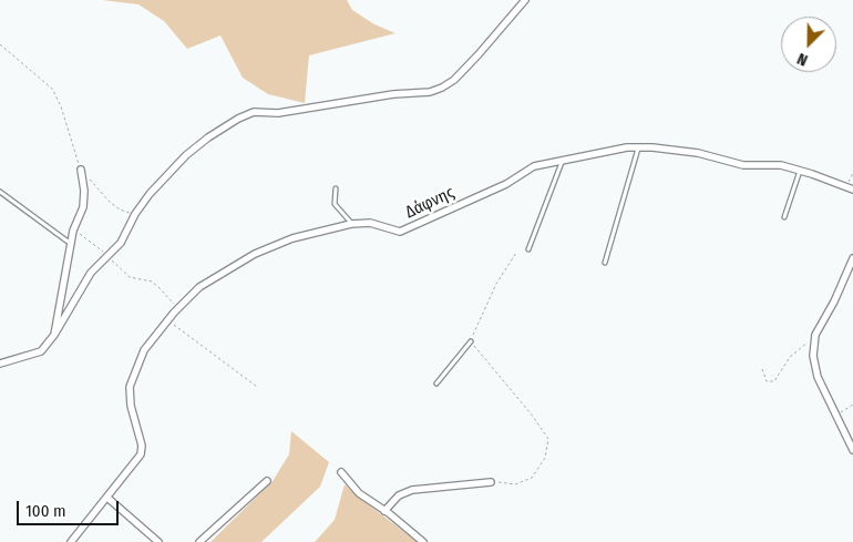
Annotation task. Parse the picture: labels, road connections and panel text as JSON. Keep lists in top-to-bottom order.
{
  "streets": {
    "street": ["Δάφνης"]
  },
  "scale_bar": "100 m",
  "north": "bottom left"
}
